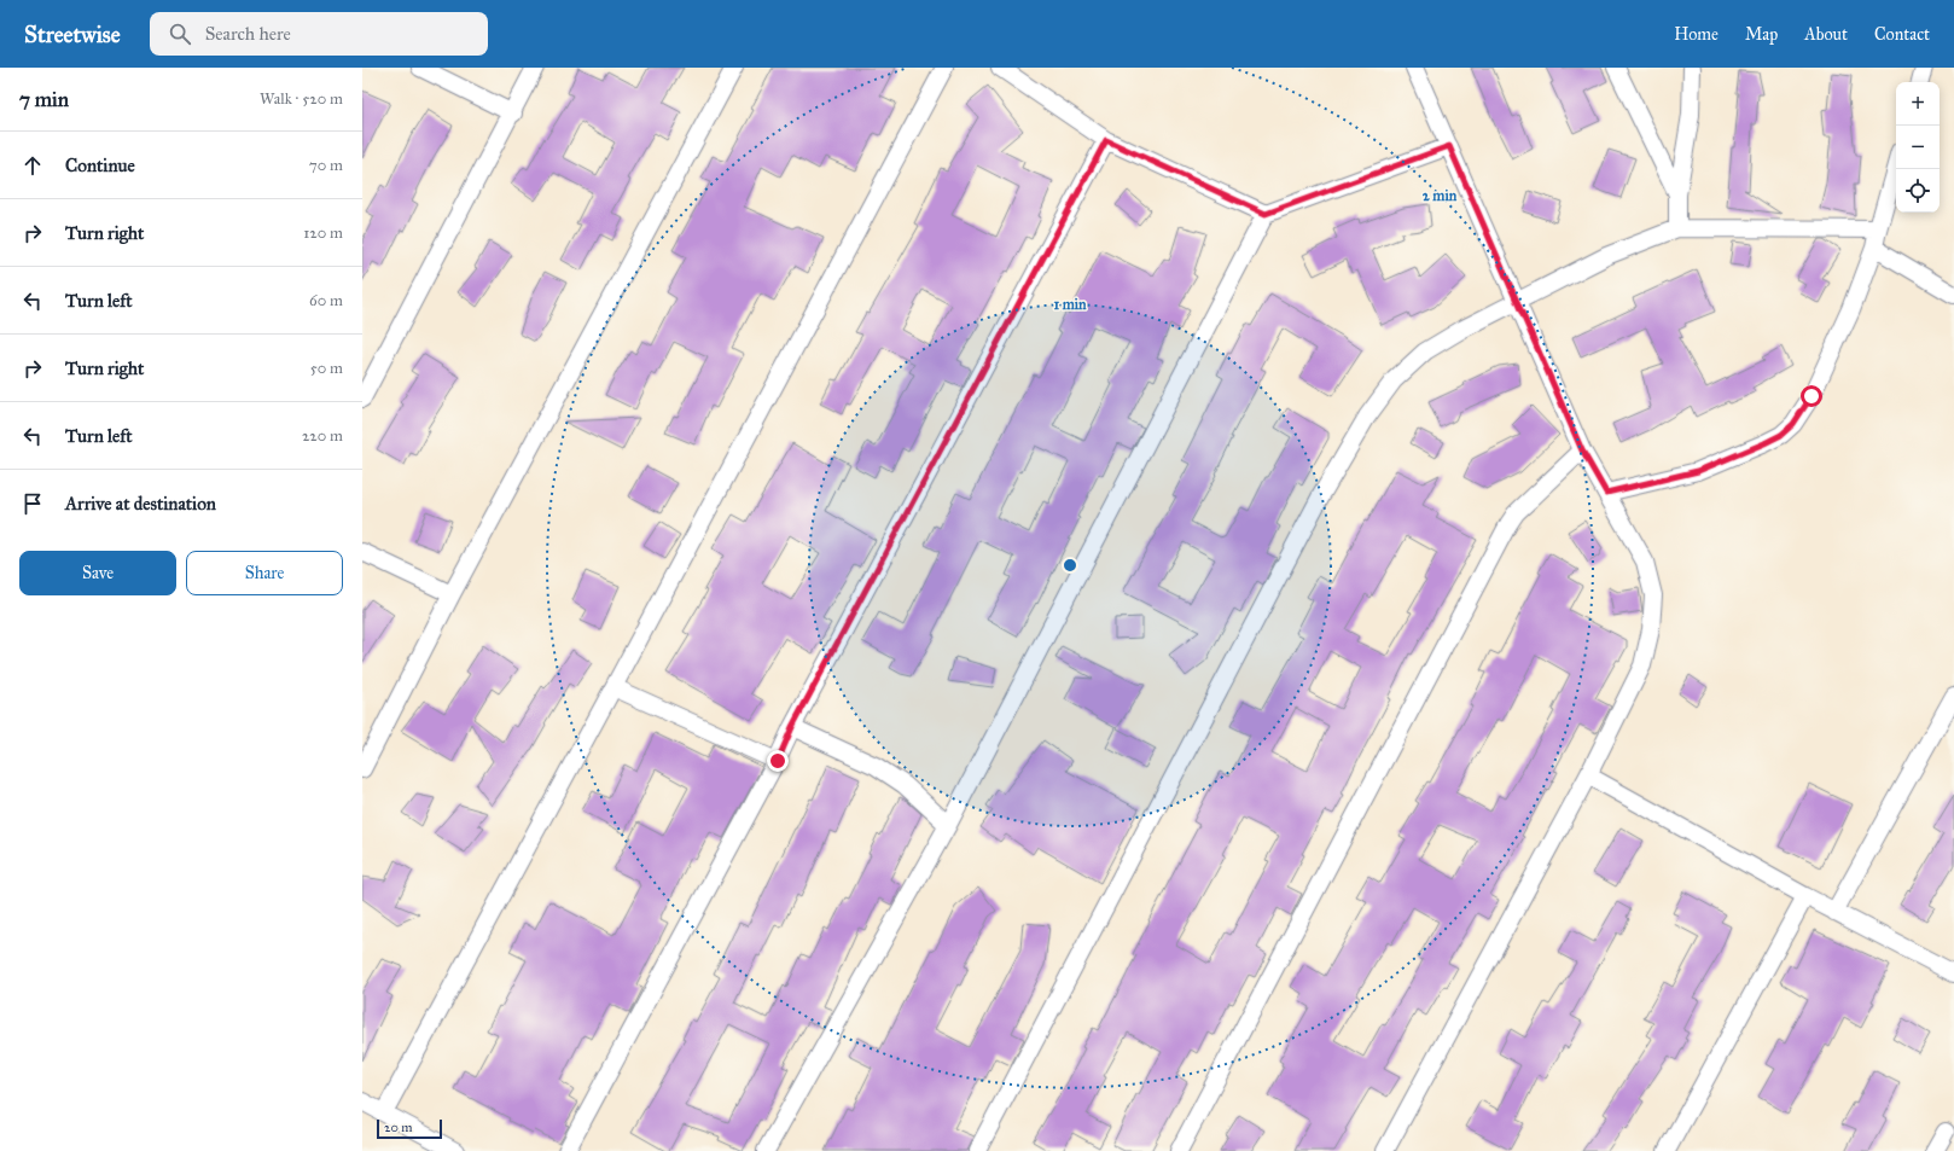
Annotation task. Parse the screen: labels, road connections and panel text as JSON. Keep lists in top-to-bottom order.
{
  "scale_bar": "20 m",
  "page": {
    "header": "Streetwise",
    "search": "Search here",
    "nav": [
      "Home",
      "Map",
      "About",
      "Contact"
    ],
    "heading": ["7 min", "Walk · 520 m"],
    "map_buttons": ["+", "−"],
    "list": [
      ["Continue", "70 m"],
      ["Turn right", "120 m"],
      ["Turn left", "60 m"],
      ["Turn right", "50 m"],
      ["Turn left", "220 m"],
      "Arrive at destination"
    ],
    "buttons": ["Save", "Share"],
    "scale": "20 m"
  },
  "rings": ["2 min", "1 min"]
}
